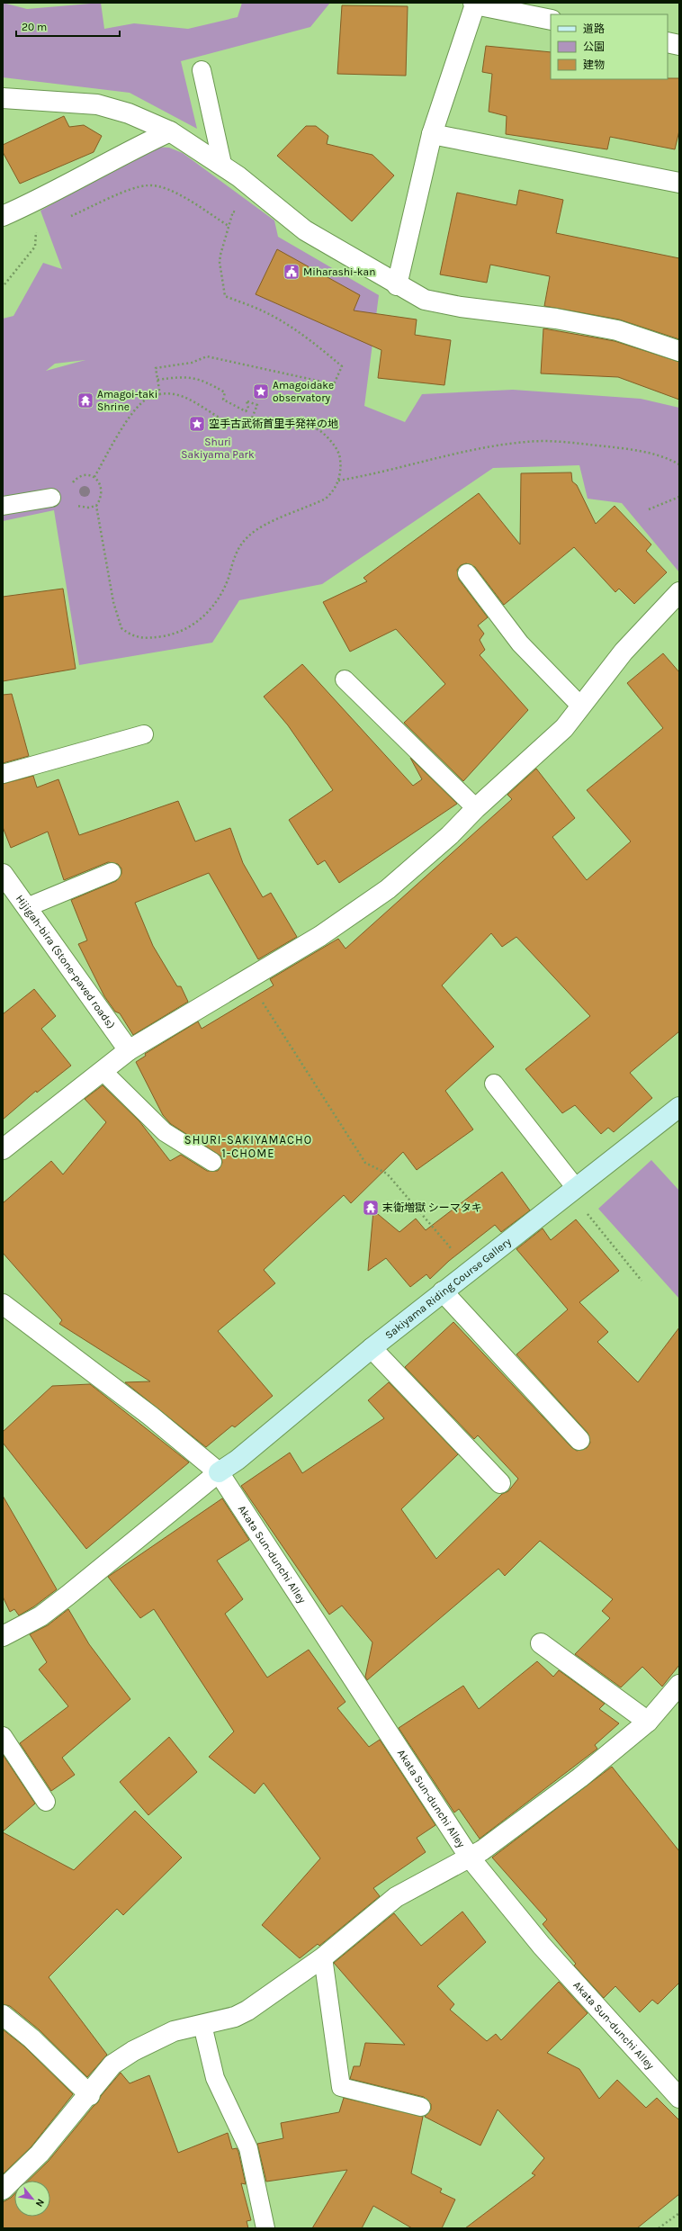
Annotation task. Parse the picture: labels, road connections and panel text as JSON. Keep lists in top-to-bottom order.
{
  "streets": {
    "street": ["Hijigah-bira (Stone-paved roads)", "Sakiyama Riding Course Gallery", "Akata Sun-dunchi Alley"]
  },
  "crossings": [
    ["Sakiyama Riding Course Gallery", "Akata Sun-dunchi Alley"]
  ],
  "districts": ["SHURI-SAKIYAMACHO 1-CHOME"],
  "parks": ["Shuri Sakiyama Park"],
  "places": {
    "public building": ["Miharashi-kan"],
    "place": ["Amagoidake observatory", "空手古武術首里手発祥の地"],
    "temple": ["Amagoi-taki Shrine", "末衛増獄 シーマタキ"]
  },
  "legend": ["道路", "公園", "建物"],
  "scale_bar": "20 m",
  "north": "bottom right"
}
